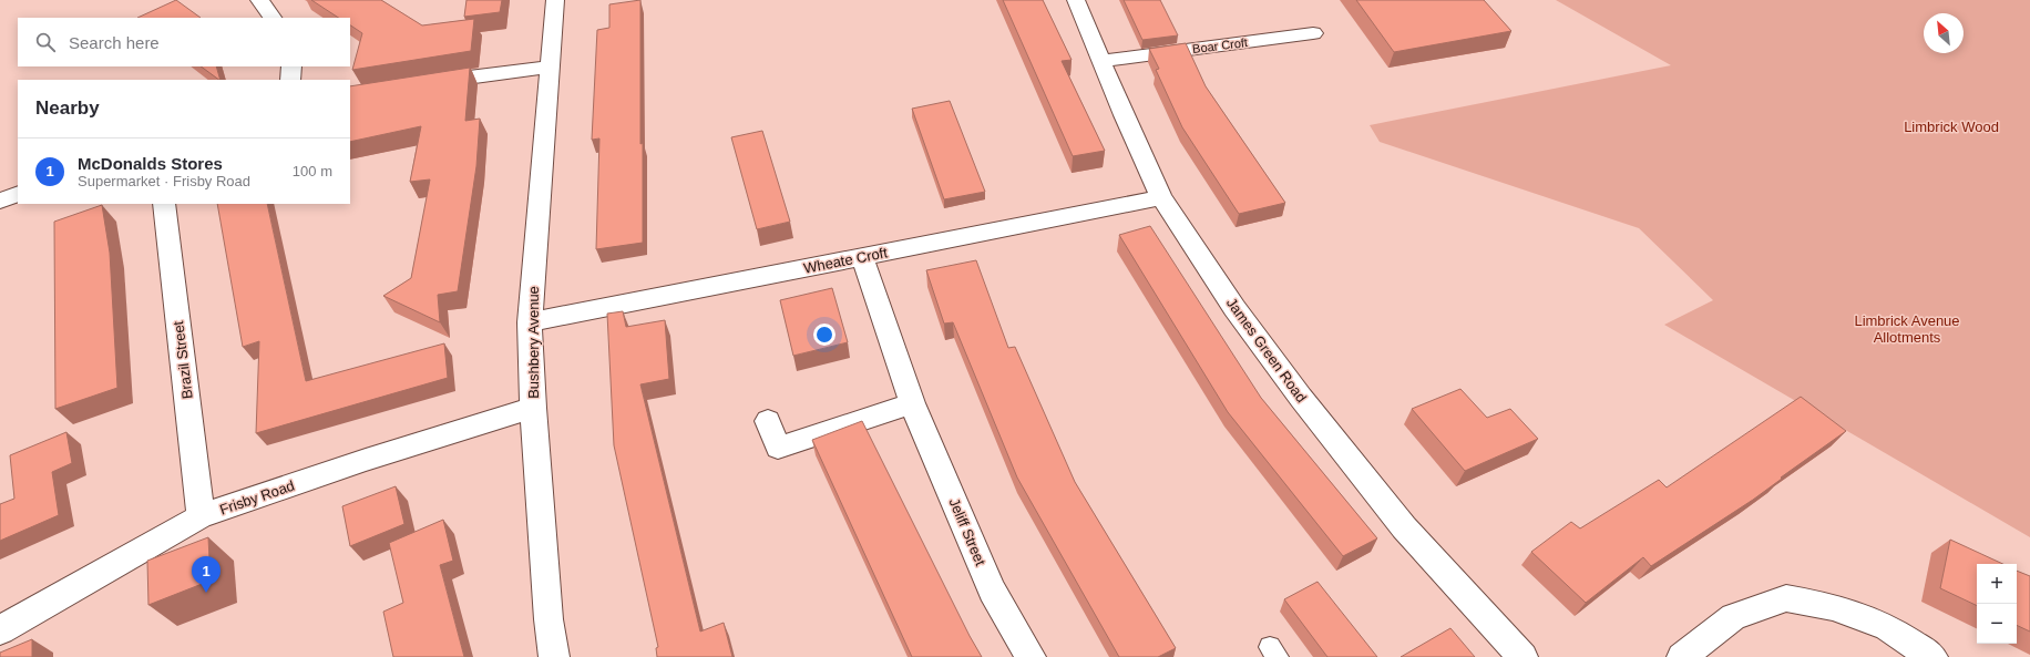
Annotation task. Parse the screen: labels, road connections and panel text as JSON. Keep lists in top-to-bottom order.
{
  "streets": {
    "street": [
      "Boar Croft",
      "Wheate Croft",
      "Bushbery Avenue",
      "James Green Road",
      "Brazil Street",
      "Frisby Road",
      "Jeliff Street"
    ]
  },
  "crossings": [
    ["Boar Croft", "James Green Road"],
    ["Wheate Croft", "Bushbery Avenue"],
    ["Wheate Croft", "James Green Road"],
    ["Wheate Croft", "Jeliff Street"],
    ["Bushbery Avenue", "Frisby Road"],
    ["Brazil Street", "Frisby Road"]
  ],
  "parks": ["Limbrick Wood", "Limbrick Avenue Allotments"],
  "north": "top left",
  "page": {
    "search": "Search here",
    "heading": "Nearby",
    "list": [
      {
        "mark": "1",
        "name": "McDonalds Stores",
        "note": "Supermarket · Frisby Road",
        "value": "100 m"
      }
    ],
    "pins": "1",
    "map_buttons": ["+", "−"]
  }
}
